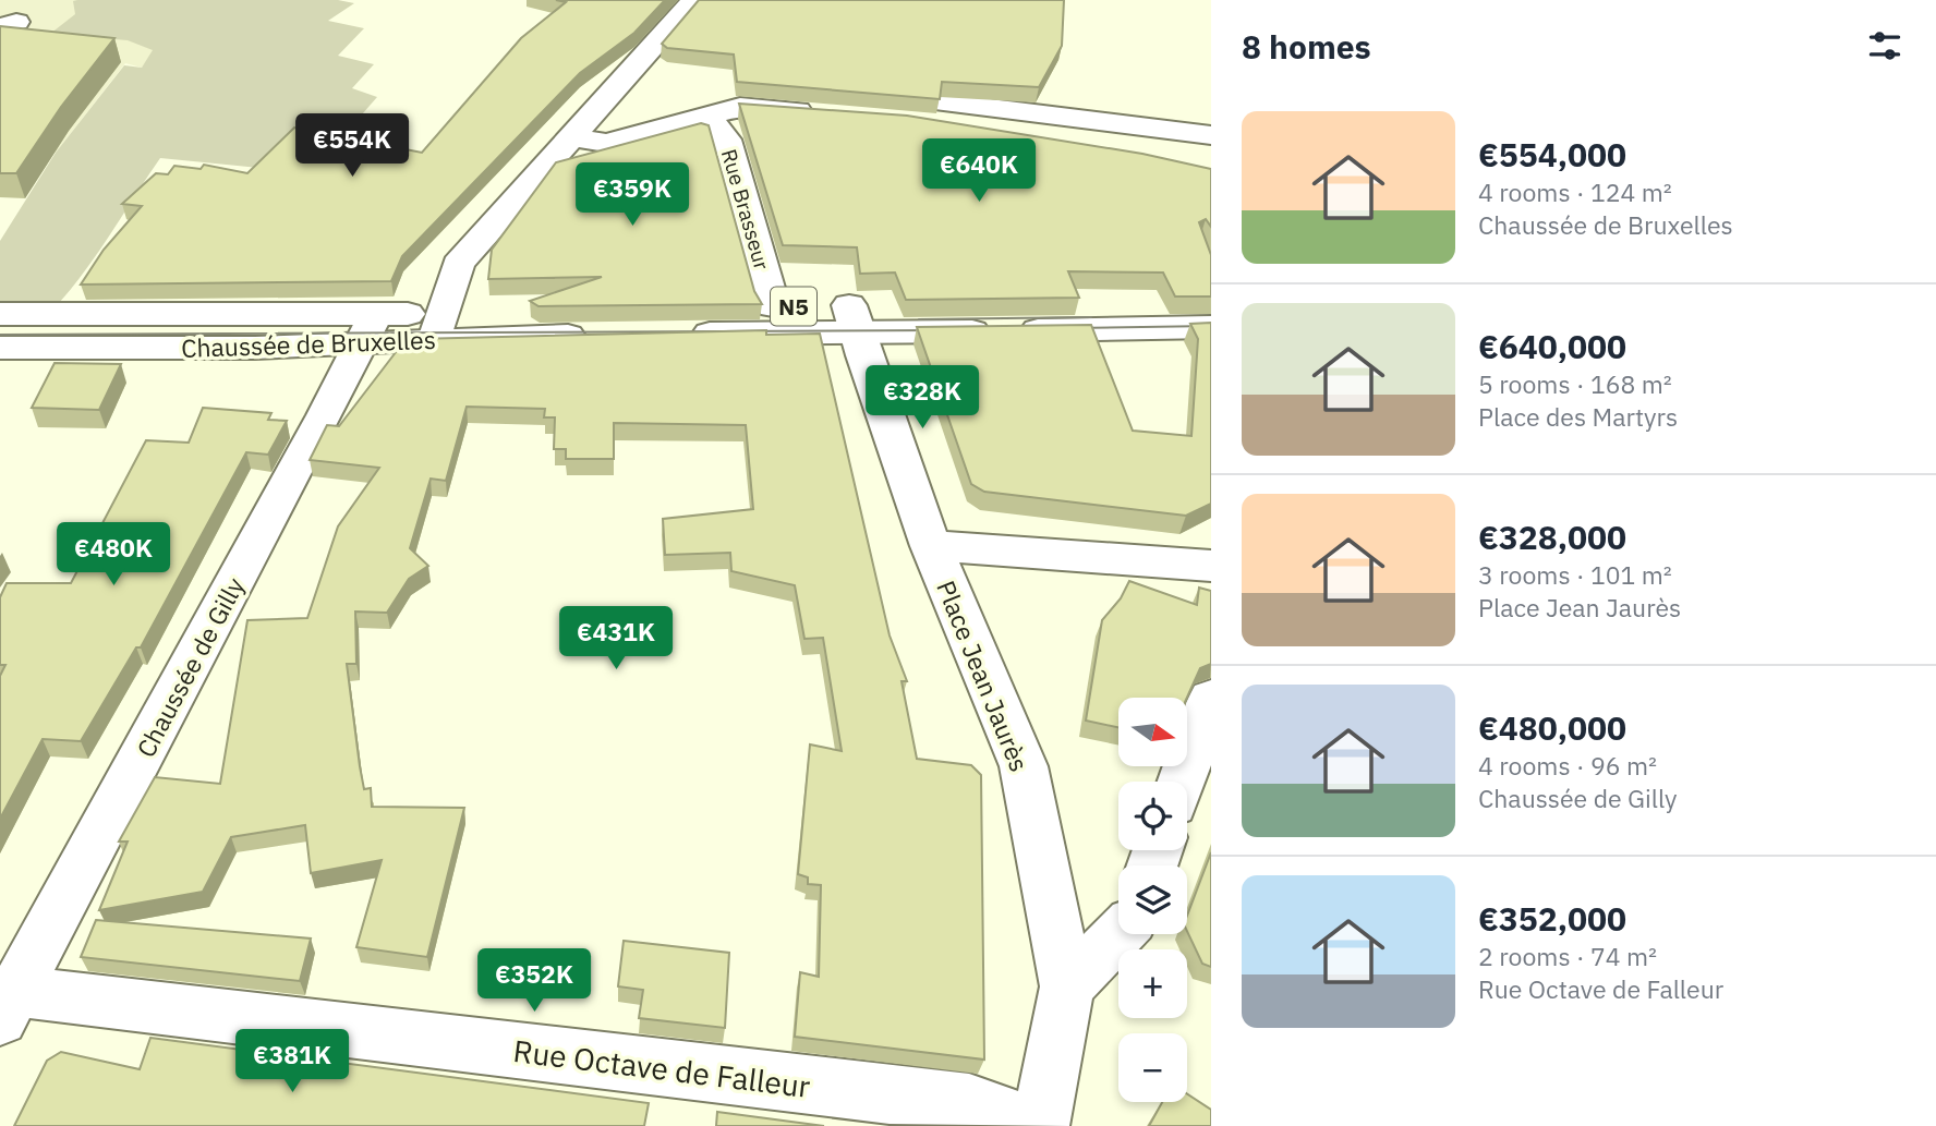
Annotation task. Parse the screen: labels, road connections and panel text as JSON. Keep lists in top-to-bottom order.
{
  "streets": {
    "street": [
      "Rue Brasseur",
      "N5",
      "Chaussée de Bruxelles",
      "Chaussée de Gilly",
      "Place Jean Jaurès",
      "Rue Octave de Falleur"
    ]
  },
  "crossings": [
    ["Rue Brasseur", "N5"],
    ["N5", "Place Jean Jaurès"],
    ["Chaussée de Bruxelles", "Chaussée de Gilly"],
    ["Chaussée de Gilly", "Rue Octave de Falleur"]
  ],
  "north": "right",
  "page": {
    "heading": "8 homes",
    "list": [
      {
        "name": "€554,000",
        "note": "4 rooms · 124 m² · Chaussée de Bruxelles"
      },
      {
        "name": "€640,000",
        "note": "5 rooms · 168 m² · Place des Martyrs"
      },
      {
        "name": "€328,000",
        "note": "3 rooms · 101 m² · Place Jean Jaurès"
      },
      {
        "name": "€480,000",
        "note": "4 rooms · 96 m² · Chaussée de Gilly"
      },
      {
        "name": "€352,000",
        "note": "2 rooms · 74 m² · Rue Octave de Falleur"
      }
    ],
    "price": [
      "€554K",
      "€640K",
      "€359K",
      "€328K",
      "€480K",
      "€431K",
      "€352K",
      "€381K"
    ],
    "map_buttons": ["+", "−"]
  }
}
